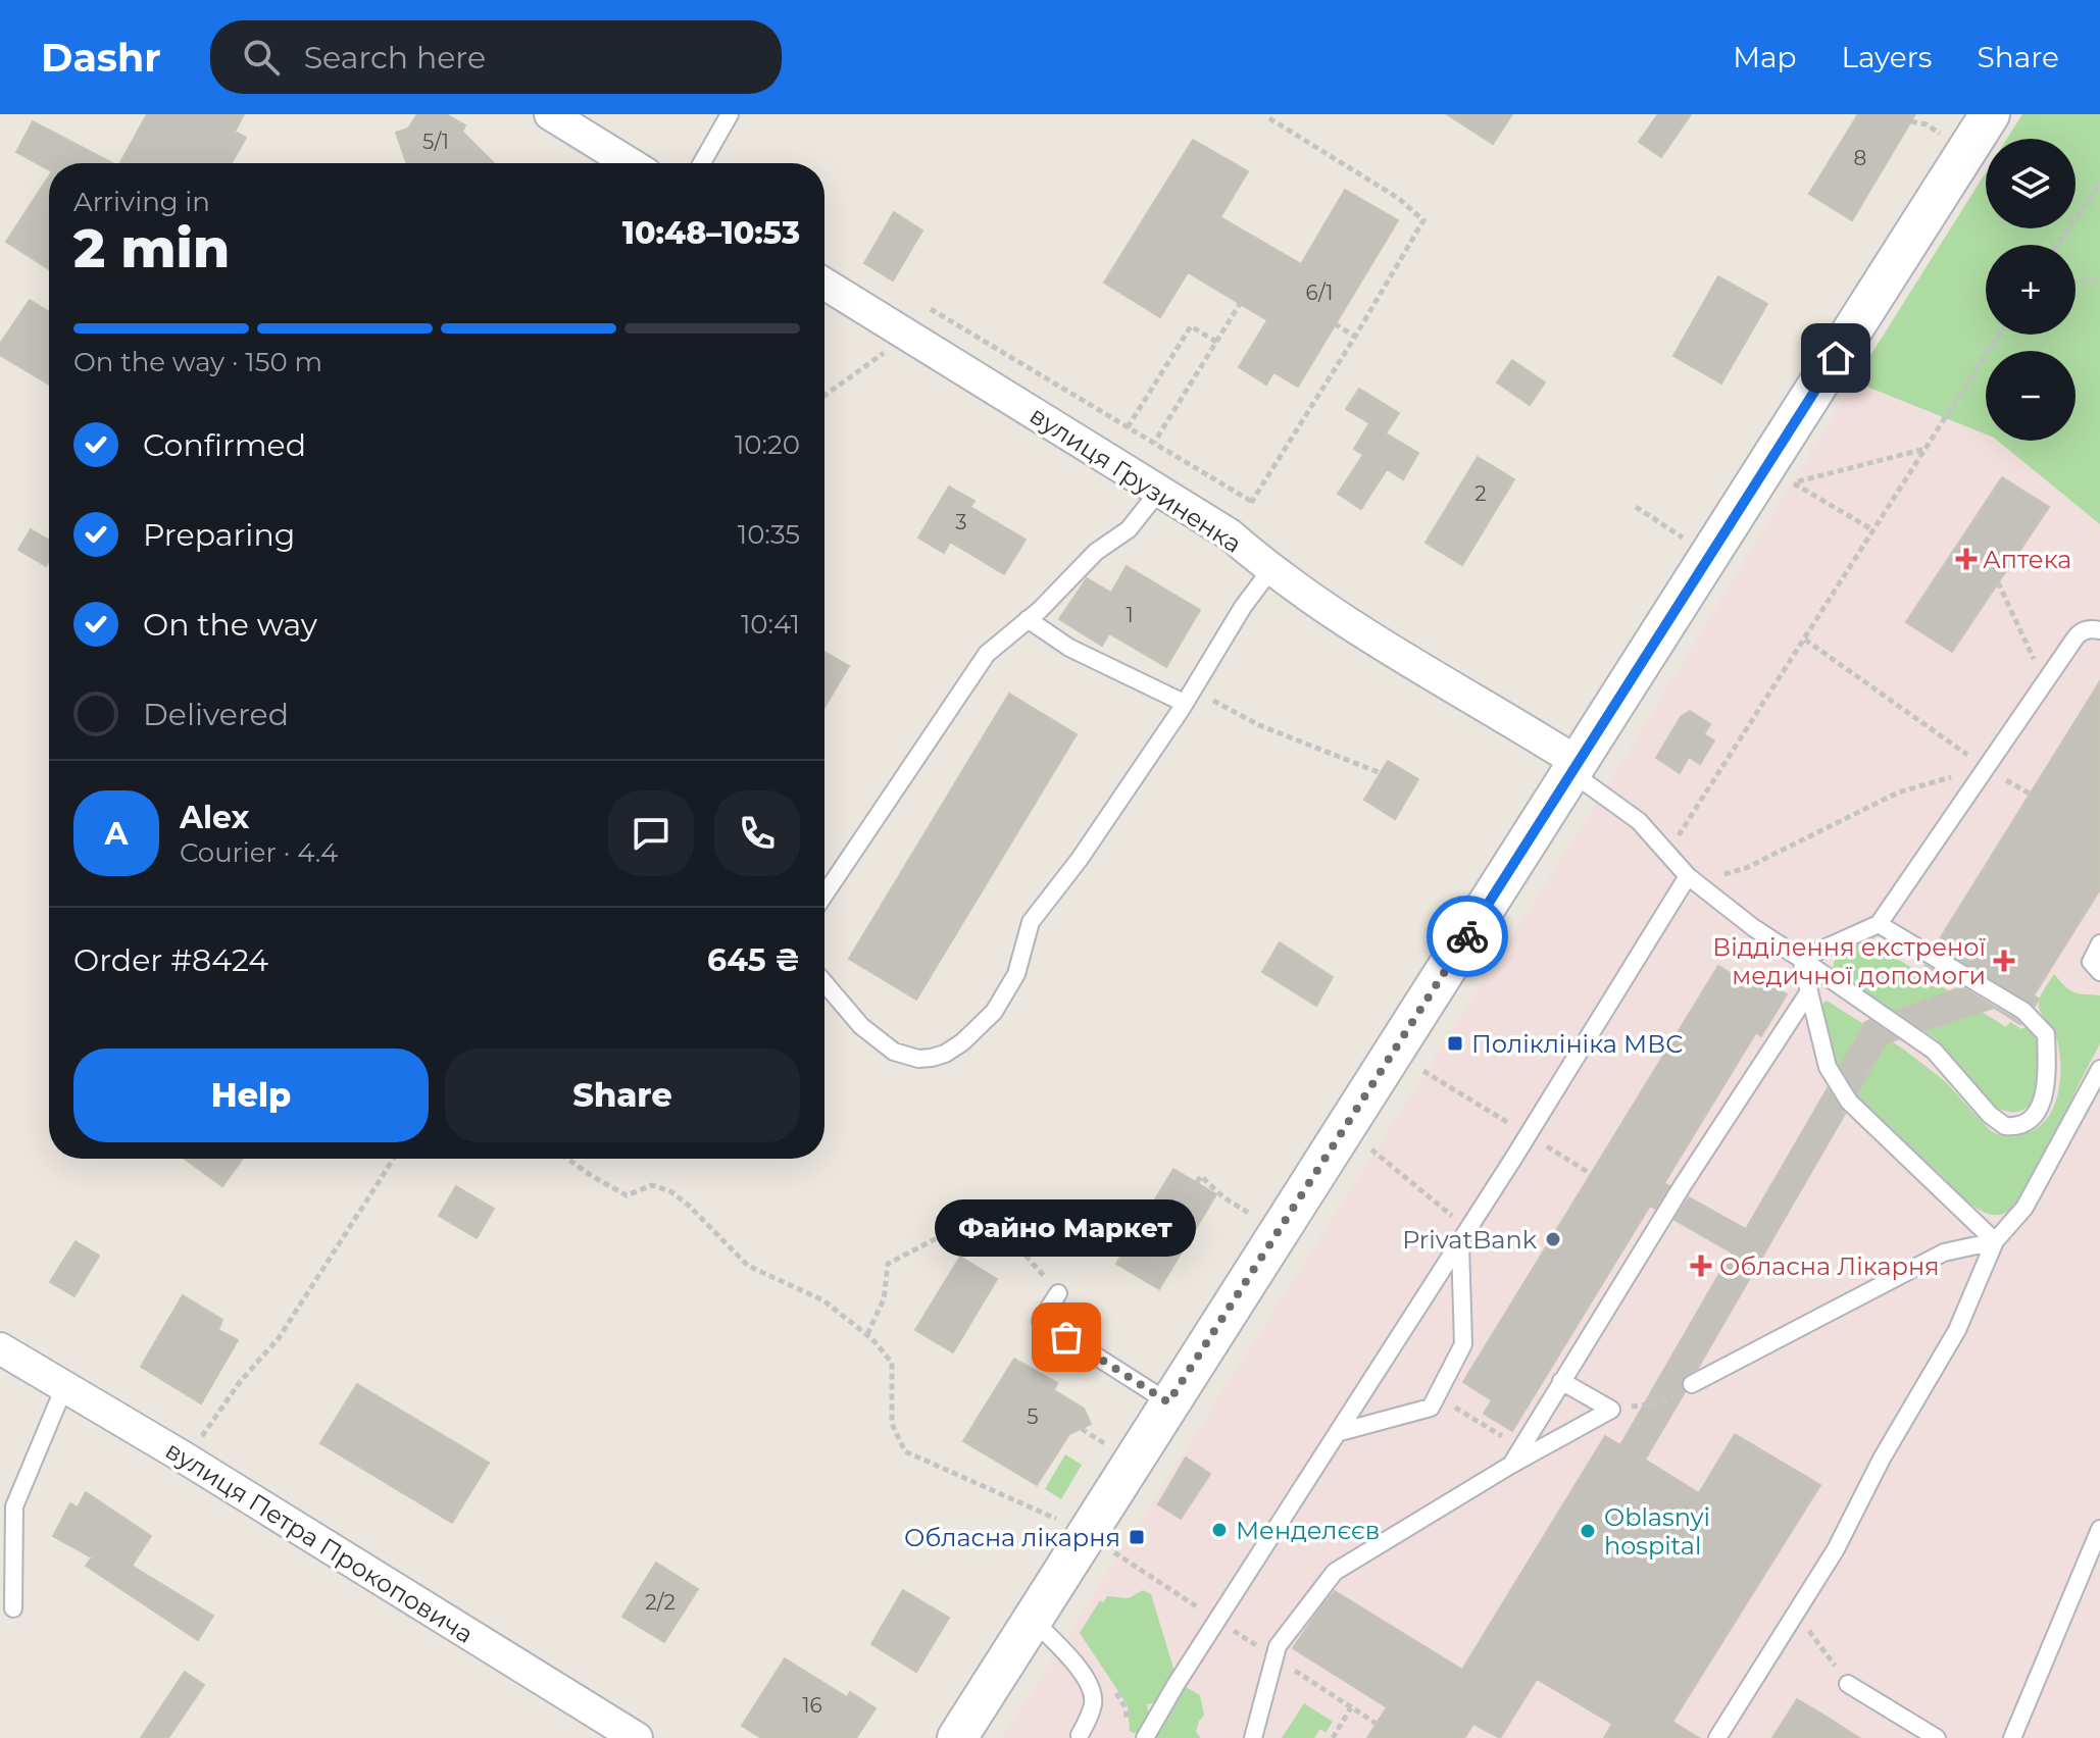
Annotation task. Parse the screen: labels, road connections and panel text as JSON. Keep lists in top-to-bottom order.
{
  "streets": {
    "street": ["вулиця Грузиненка", "вулиця Петра Прокоповича"]
  },
  "places": {
    "health": ["Аптека", "Відділення екстреної медичної допомоги", "Обласна Лікарня"],
    "transit": ["Поліклініка МВС", "Обласна лікарня"],
    "other": [
      "PrivatBank",
      "Файно Маркет",
      "Менделєєв",
      "Oblasnyi hospital"
    ]
  },
  "house_numbers": [
    "5/1",
    "8",
    "6/1",
    "2",
    "3",
    "1",
    "5",
    "2/2",
    "16"
  ],
  "page": {
    "header": "Dashr",
    "search": "Search here",
    "nav": ["Map", "Layers", "Share"],
    "map_buttons": ["+", "−"],
    "heading": ["2 min", "Arriving in", "10:48–10:53"],
    "panel": [
      "Alex",
      "Courier · 4.4",
      "Order #8424",
      "645 ₴"
    ],
    "bar": "On the way · 150 m",
    "list": [
      ["Confirmed", "10:20"],
      ["Preparing", "10:35"],
      ["On the way", "10:41"],
      "Delivered"
    ],
    "round": "A",
    "buttons": ["Help", "Share"],
    "bubble": "Файно Маркет"
  }
}
